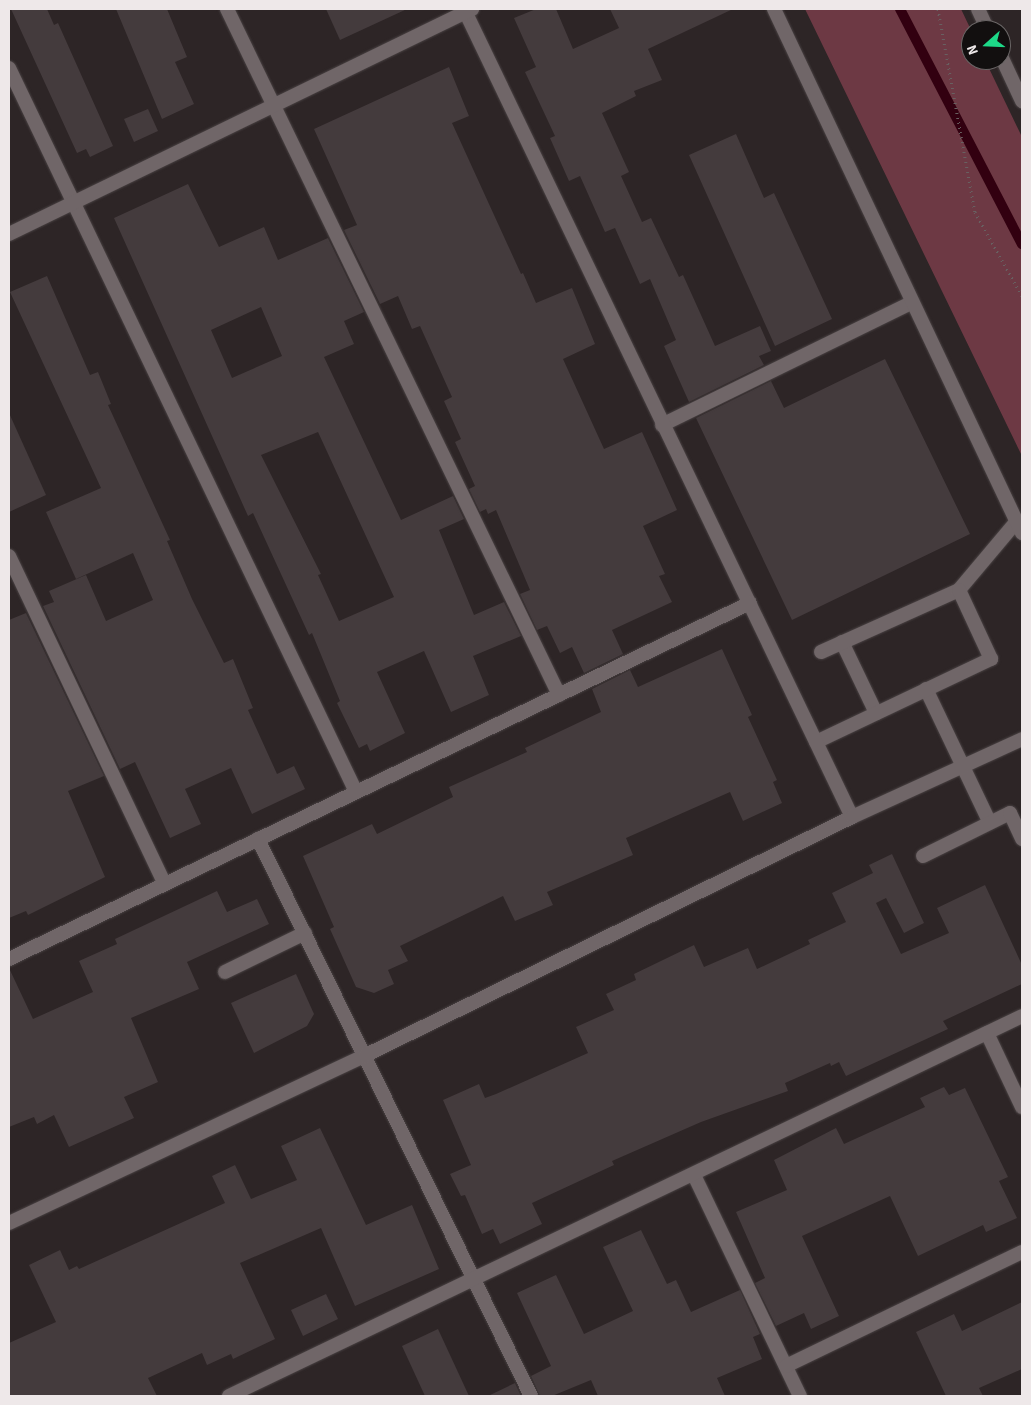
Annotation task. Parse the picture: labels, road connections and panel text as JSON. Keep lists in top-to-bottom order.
{
  "north": "left"
}
